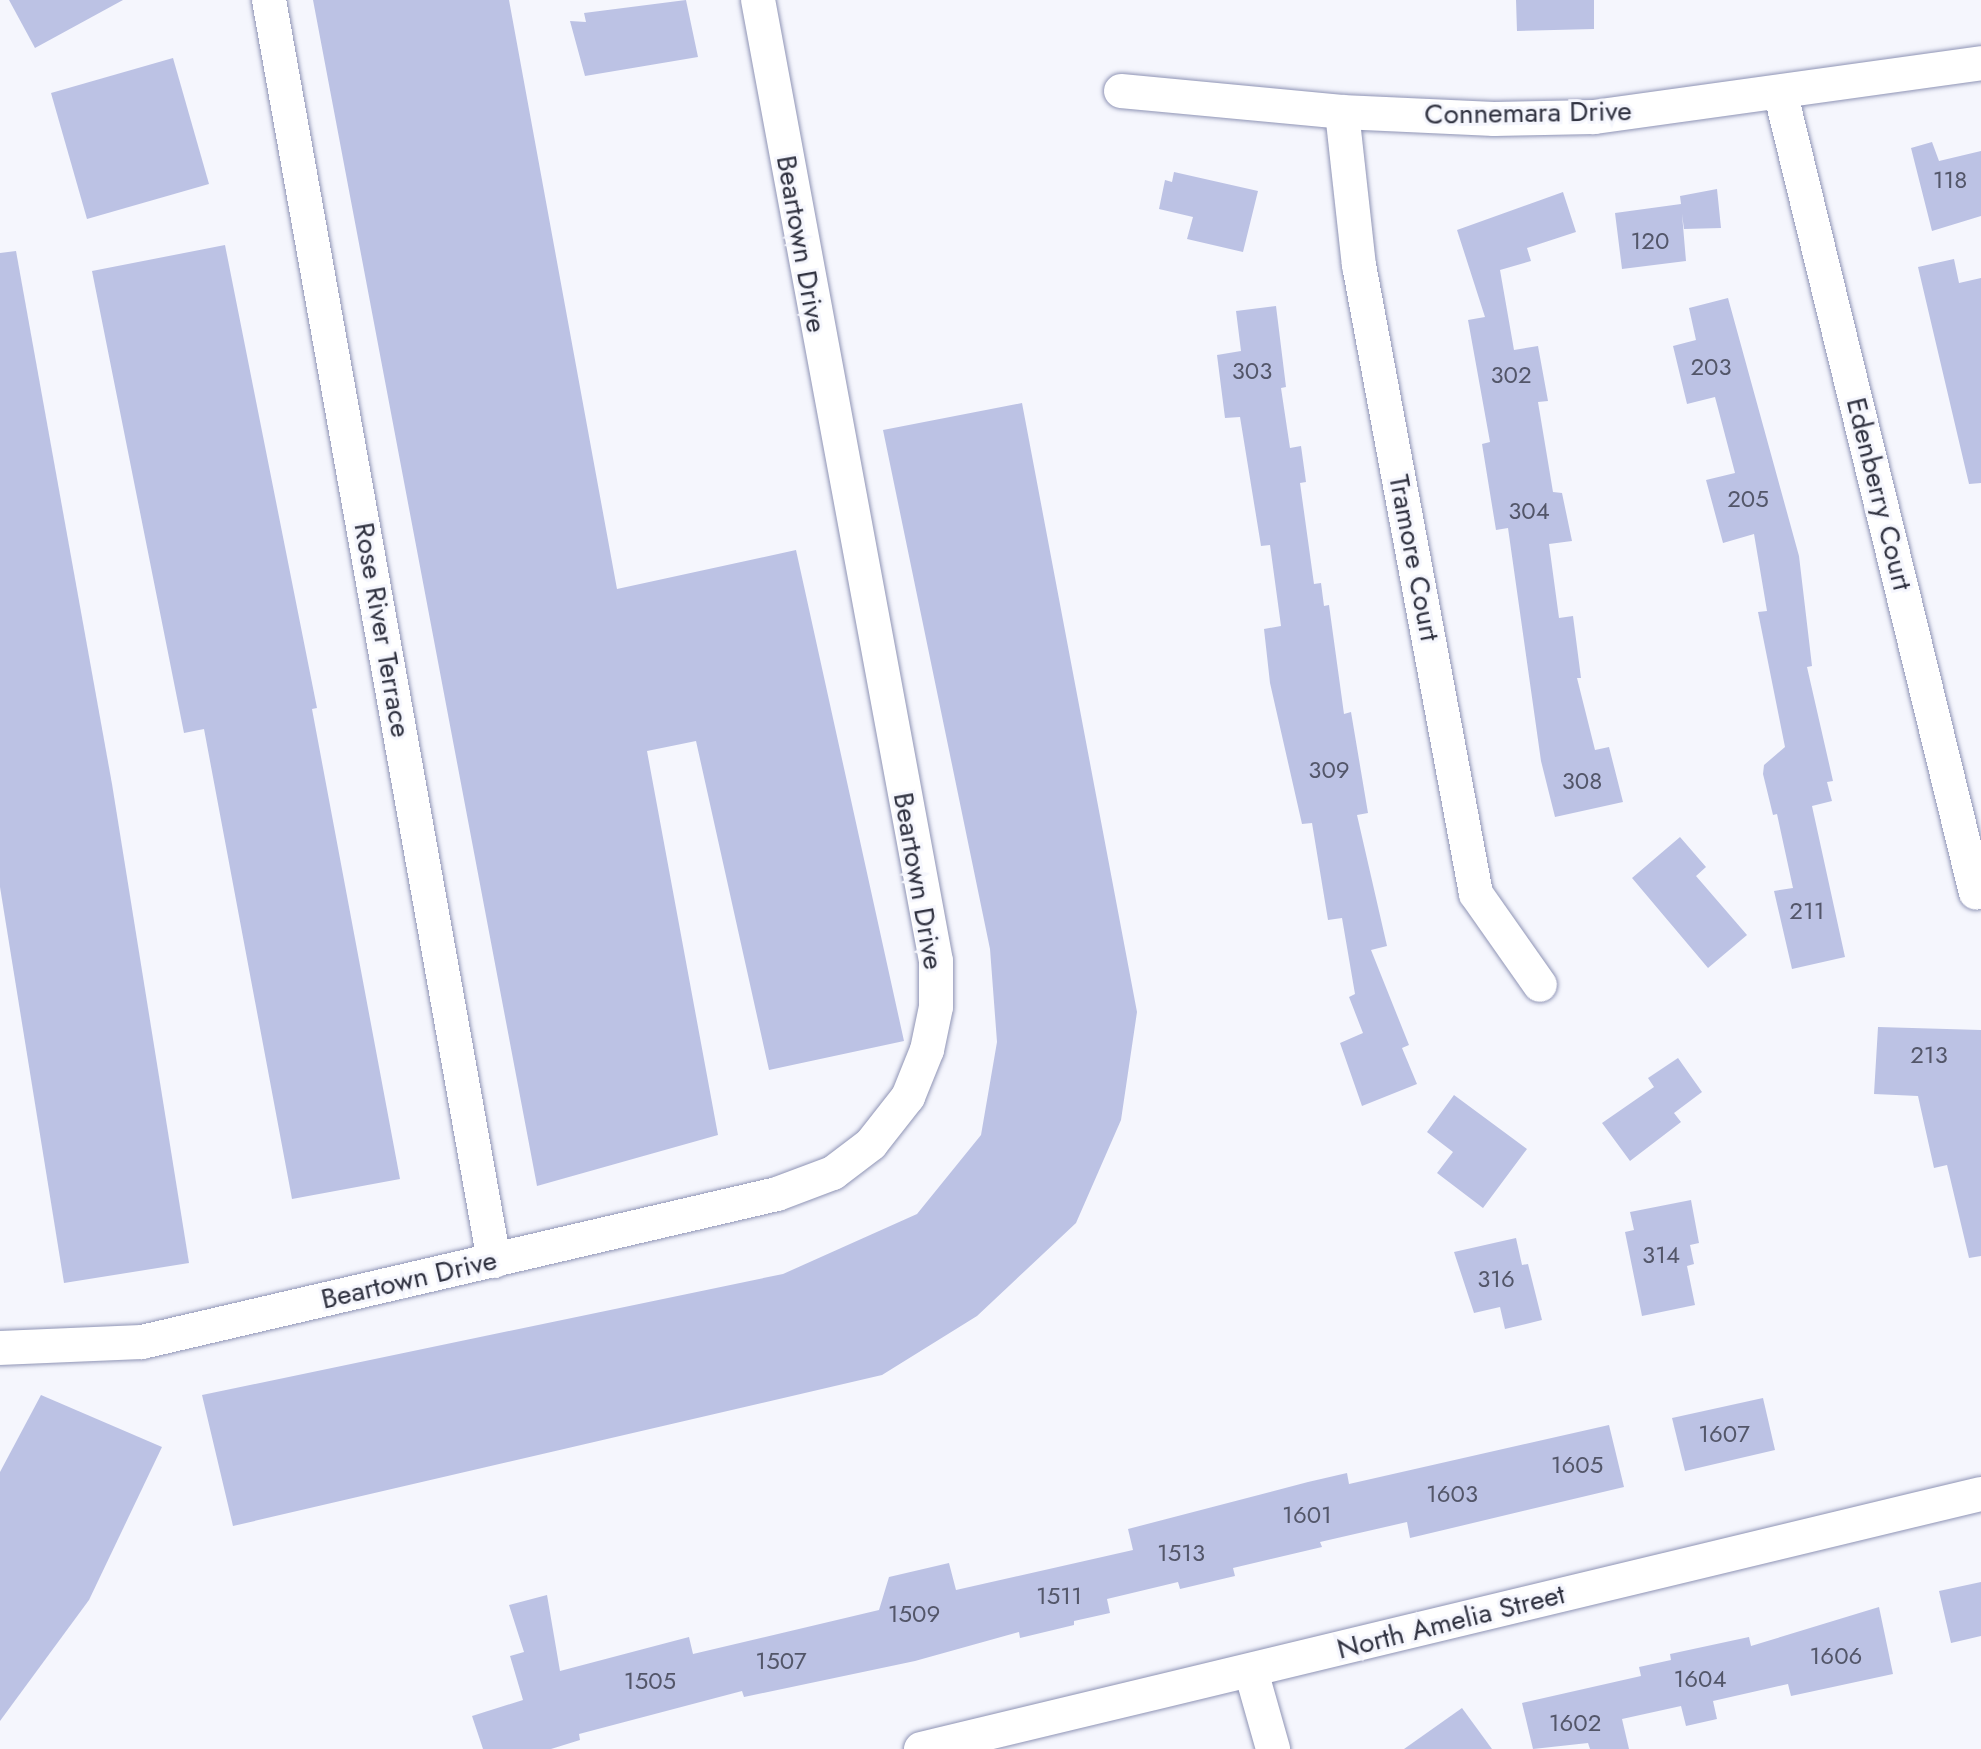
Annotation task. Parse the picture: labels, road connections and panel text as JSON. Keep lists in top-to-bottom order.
{
  "streets": {
    "street": [
      "Connemara Drive",
      "Beartown Drive",
      "Edenberry Court",
      "Tramore Court",
      "Rose River Terrace",
      "North Amelia Street"
    ]
  },
  "crossings": [
    ["Connemara Drive", "Edenberry Court"],
    ["Connemara Drive", "Tramore Court"],
    ["Beartown Drive", "Rose River Terrace"]
  ],
  "house_numbers": [
    "118",
    "120",
    "203",
    "303",
    "302",
    "205",
    "304",
    "309",
    "308",
    "211",
    "213",
    "314",
    "316",
    "1607",
    "1605",
    "1603",
    "1601",
    "1513",
    "1511",
    "1509",
    "1606",
    "1507",
    "1604",
    "1505",
    "1602"
  ]
}
